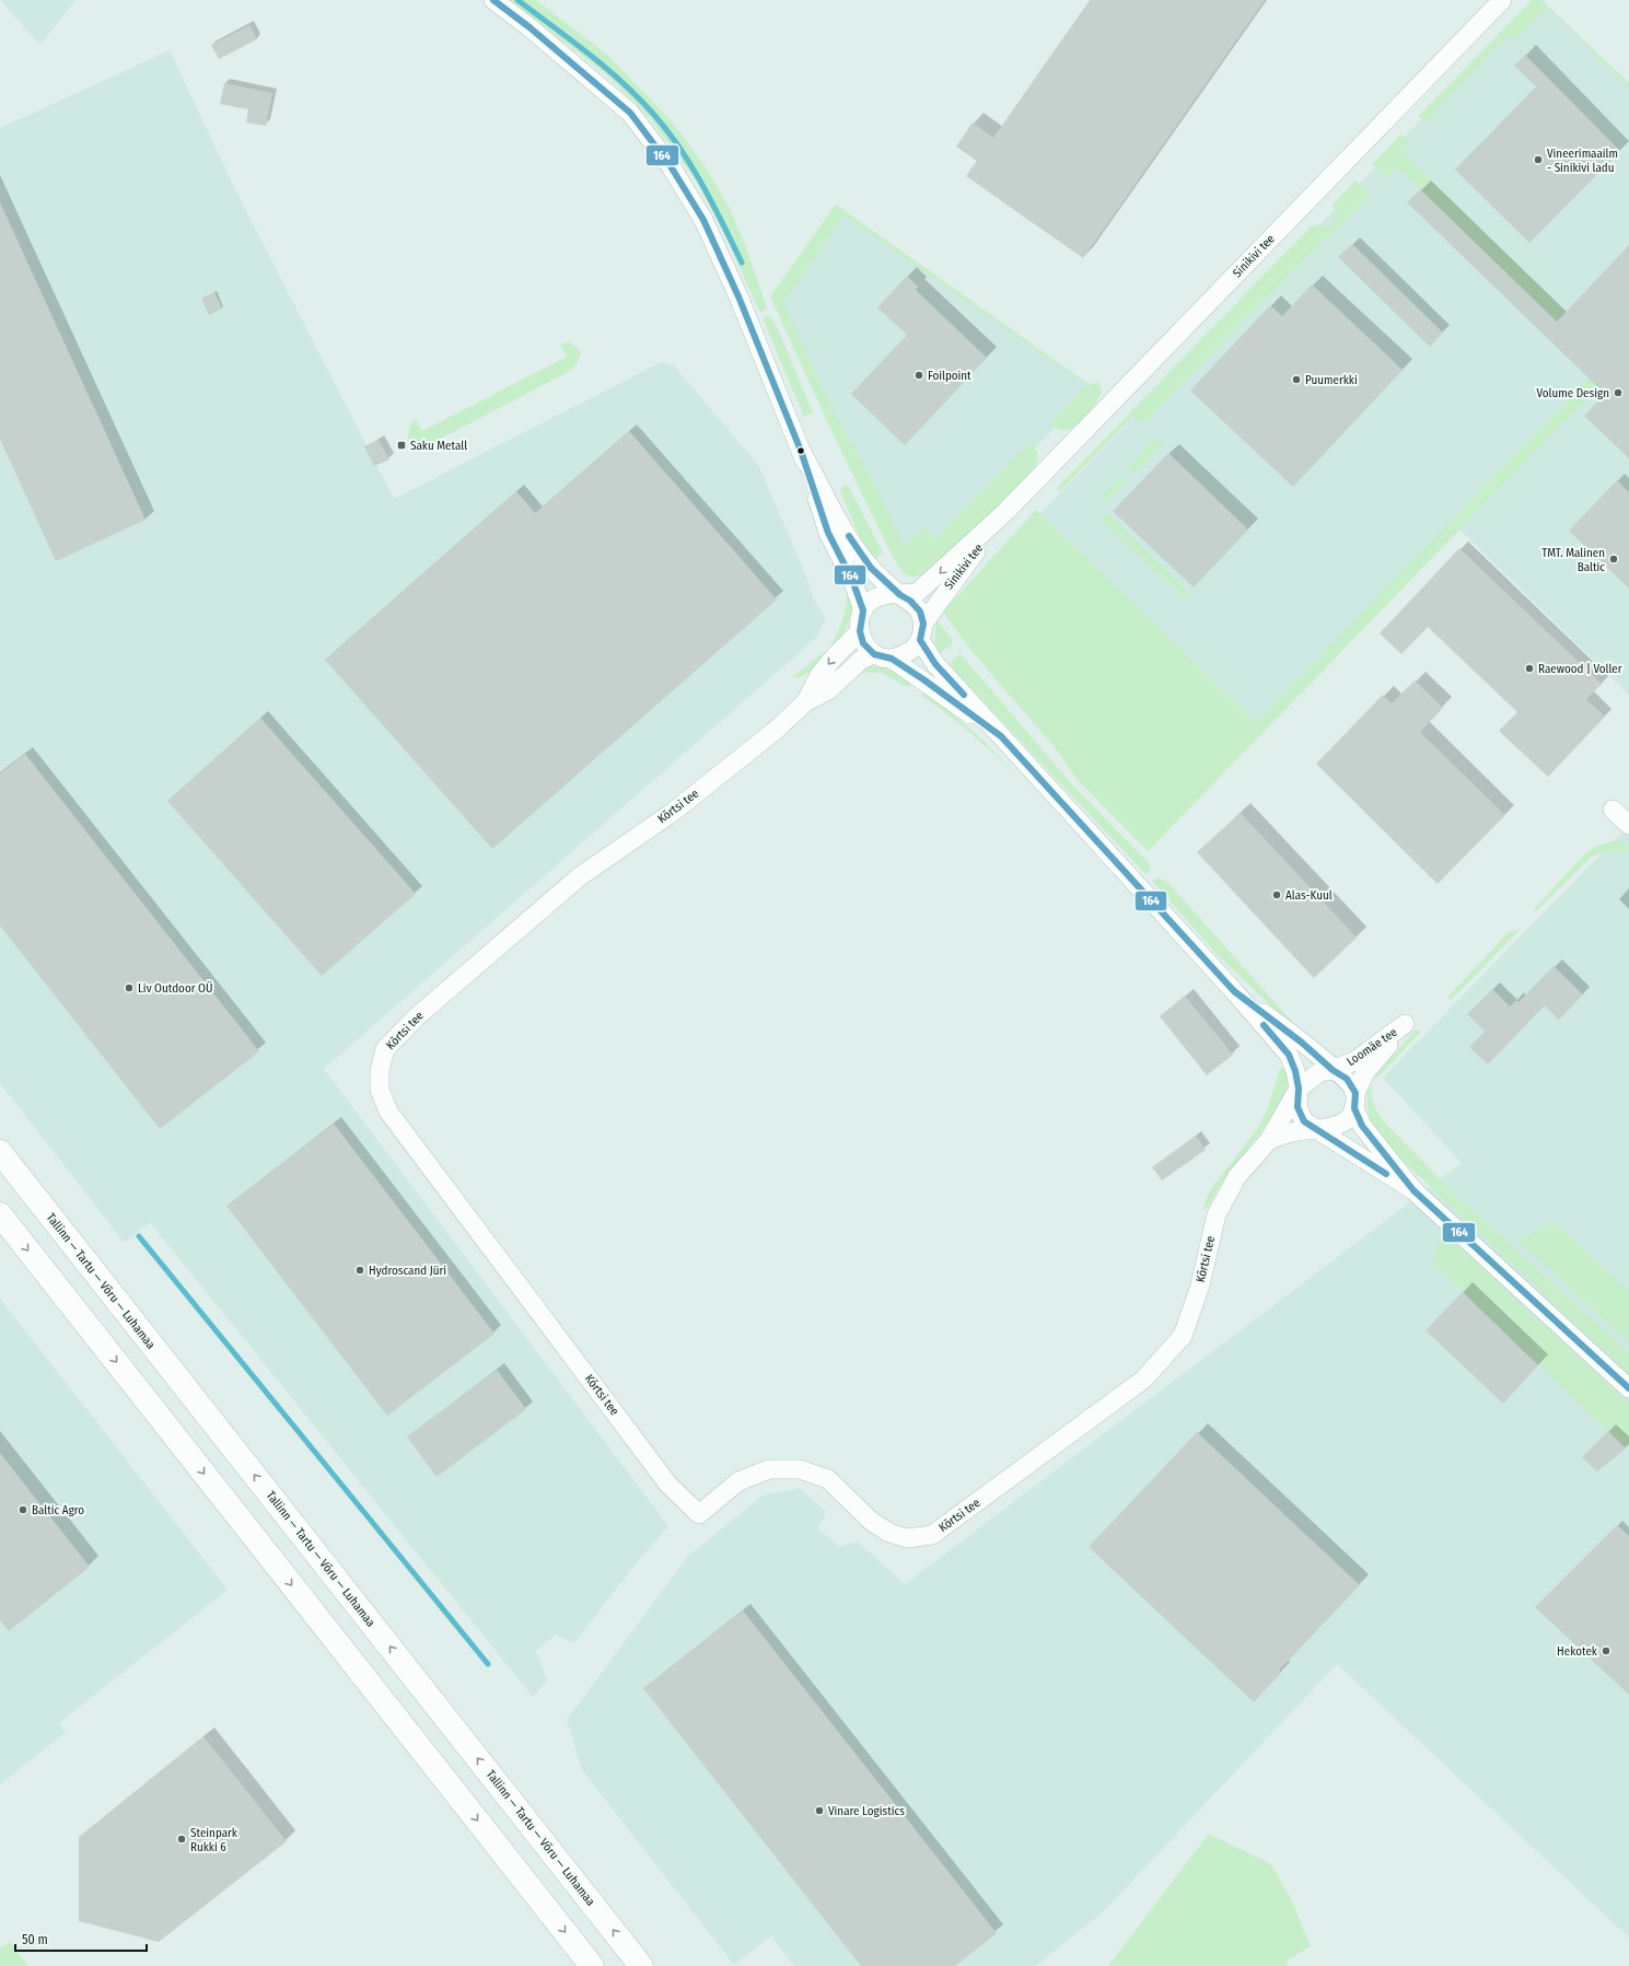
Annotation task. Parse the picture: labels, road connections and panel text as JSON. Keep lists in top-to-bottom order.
{
  "streets": {
    "highway": ["Tallinn — Tartu — Võru — Luhamaa"],
    "street": ["Sinikivi tee", "Kõrtsi tee", "Loomäe tee"]
  },
  "crossings": [
    ["Sinikivi tee", "Kõrtsi tee"],
    ["Kõrtsi tee", "Loomäe tee"]
  ],
  "places": {
    "other": [
      "Vineerimaailm - Sinikivi ladu",
      "Foilpoint",
      "Puumerkki",
      "Volume Design",
      "TMT. Malinen Baltic",
      "Raewood | Voller",
      "Alas-Kuul",
      "Liv Outdoor OÜ",
      "Hydroscand Jüri",
      "Baltic Agro",
      "Hekotek",
      "Vinare Logistics",
      "Steinpark Rukki 6"
    ],
    "transit": ["Saku Metall"]
  },
  "lines": ["transit line 164"],
  "scale_bar": "50 m"
}
